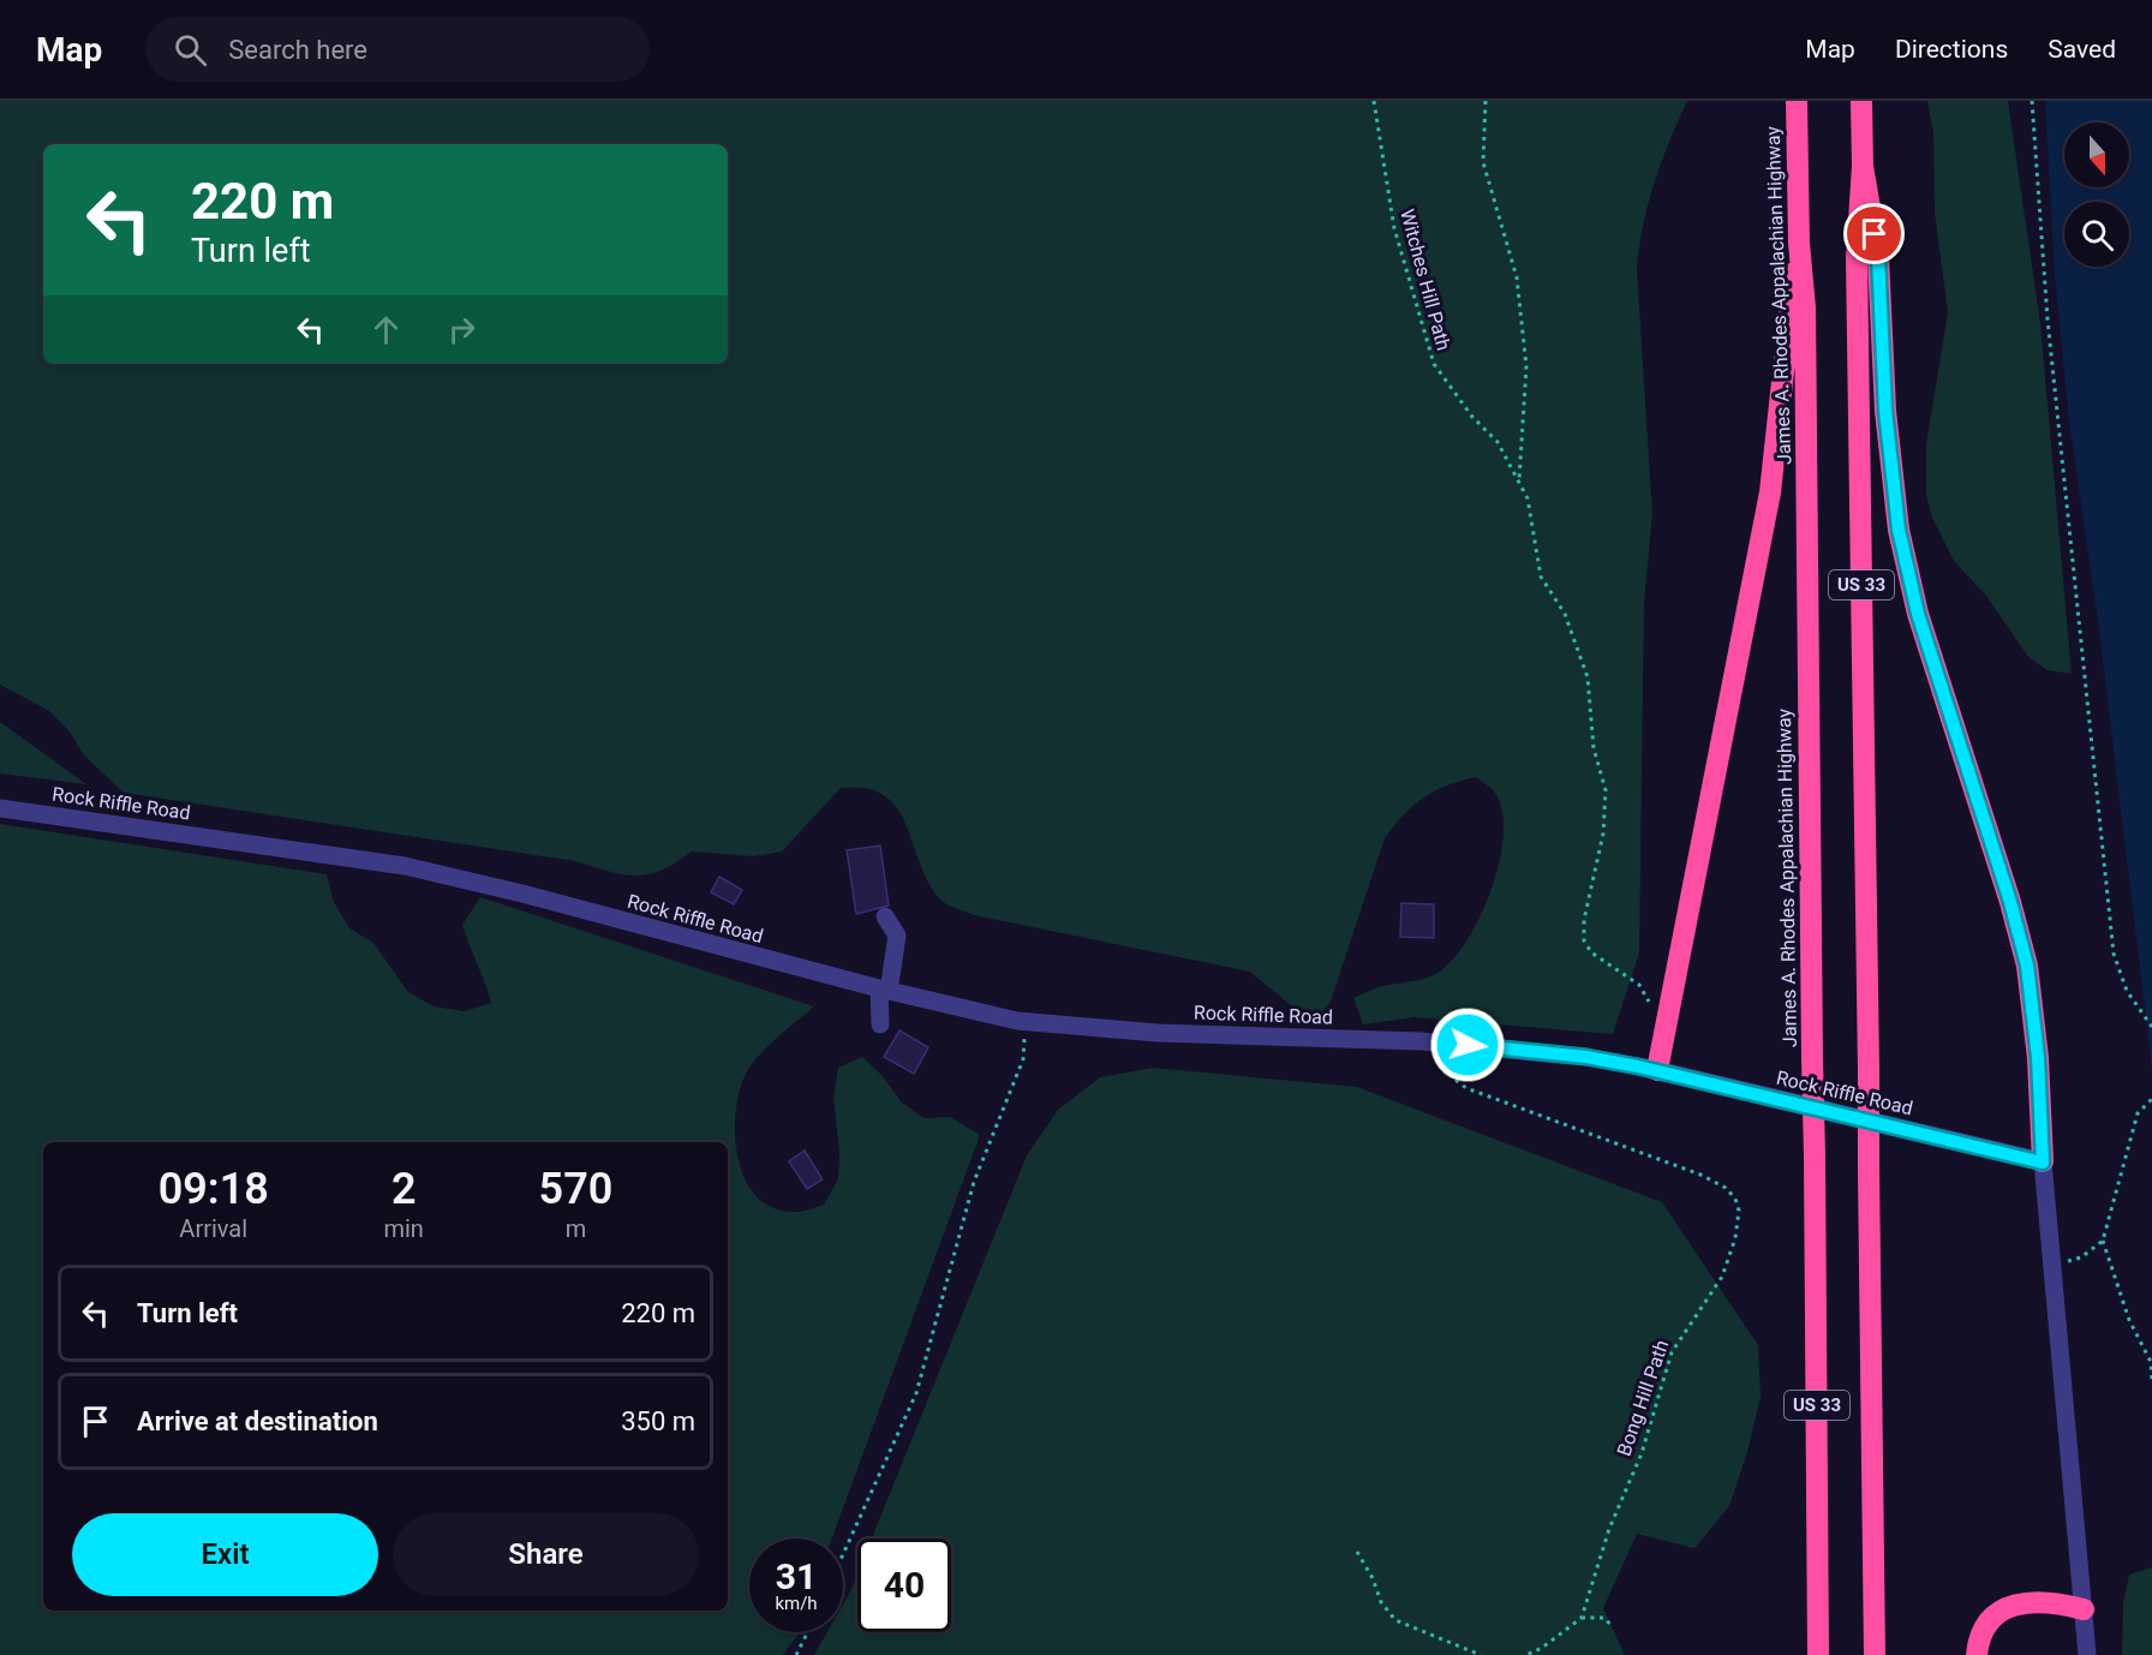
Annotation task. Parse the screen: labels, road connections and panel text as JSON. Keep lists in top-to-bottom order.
{
  "streets": {
    "highway": ["James A. Rhodes Appalachian Highway", "US 33"],
    "street": ["Rock Riffle Road"],
    "path": ["Witches Hill Path", "Bong Hill Path"]
  },
  "north": "bottom",
  "page": {
    "header": "Map",
    "search": "Search here",
    "nav": ["Map", "Directions", "Saved"],
    "turn": ["220 m", "Turn left"],
    "eta": [
      "09:18",
      "Arrival",
      "2",
      "min",
      "570",
      "m"
    ],
    "list": [
      {
        "name": "Turn left",
        "value": "220 m"
      },
      {
        "name": "Arrive at destination",
        "value": "350 m"
      }
    ],
    "buttons": ["Exit", "Share"],
    "speed": "31 km/h",
    "limit": "40"
  }
}
